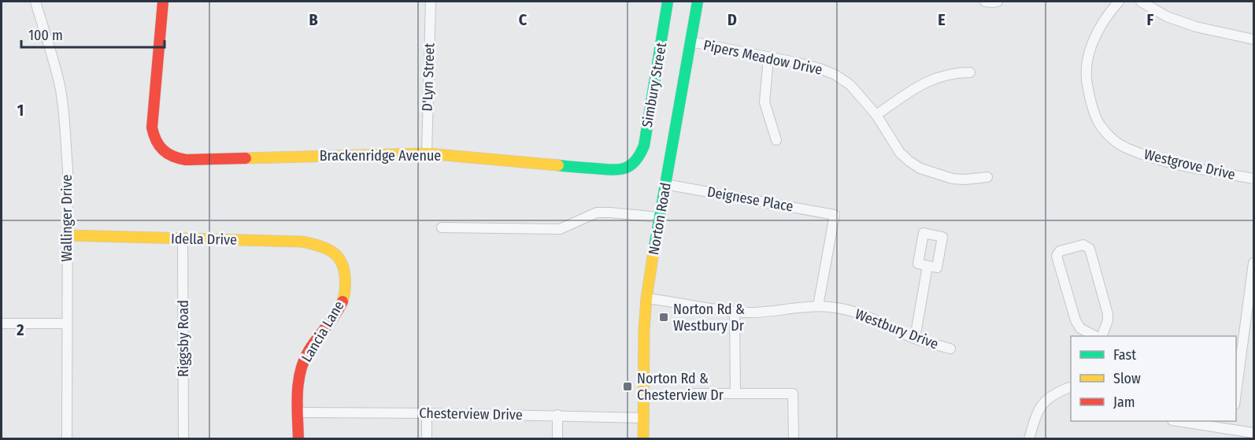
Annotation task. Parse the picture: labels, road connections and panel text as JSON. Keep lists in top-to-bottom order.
{
  "streets": {
    "street": [
      "Pipers Meadow Drive",
      "D'Lyn Street",
      "Simbury Street",
      "Brackenridge Avenue",
      "Westgrove Drive",
      "Deignese Place",
      "Wallinger Drive",
      "Norton Road",
      "Idella Drive",
      "Westbury Drive",
      "Lancia Lane",
      "Riggsby Road",
      "Chesterview Drive"
    ]
  },
  "crossings": [
    ["Pipers Meadow Drive", "Norton Road"],
    ["D'Lyn Street", "Brackenridge Avenue"],
    ["Simbury Street", "Brackenridge Avenue"],
    ["Deignese Place", "Norton Road"],
    ["Deignese Place", "Westbury Drive"],
    ["Wallinger Drive", "Idella Drive"],
    ["Norton Road", "Westbury Drive"],
    ["Norton Road", "Chesterview Drive"],
    ["Idella Drive", "Lancia Lane"],
    ["Idella Drive", "Riggsby Road"],
    ["Lancia Lane", "Chesterview Drive"]
  ],
  "places": {
    "transit": ["Norton Rd & Westbury Dr", "Norton Rd & Chesterview Dr"]
  },
  "legend": ["Fast", "Slow", "Jam"],
  "scale_bar": "100 m",
  "grid": {
    "columns": [
      "B",
      "C",
      "D",
      "E",
      "F"
    ],
    "rows": ["1", "2"]
  }
}
